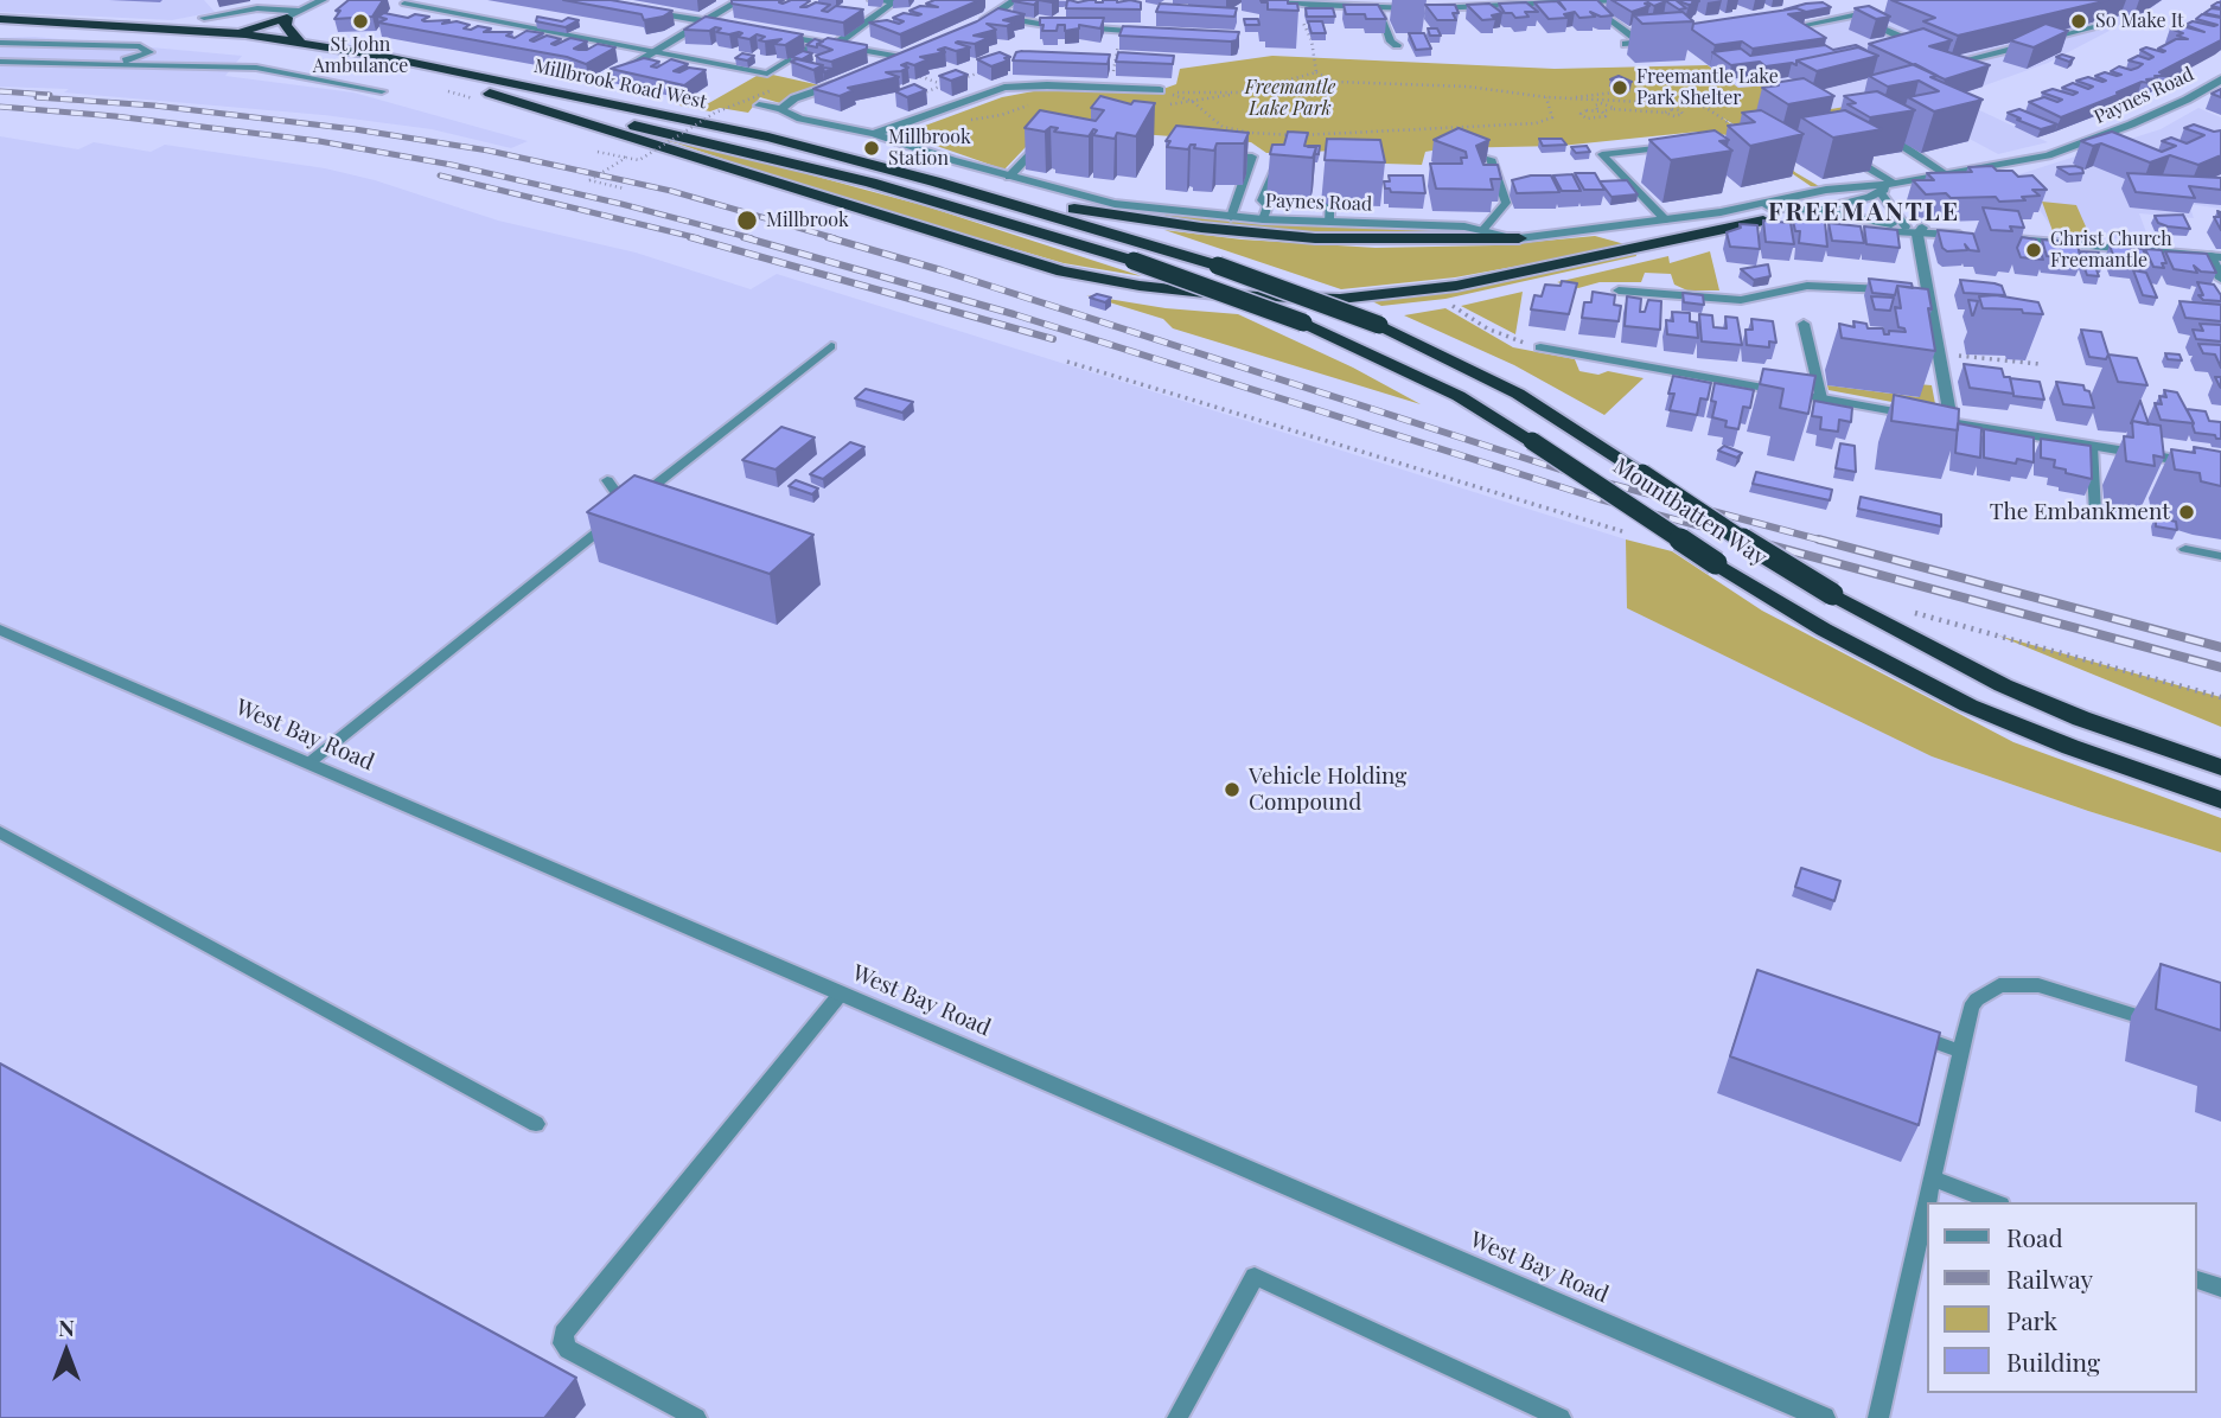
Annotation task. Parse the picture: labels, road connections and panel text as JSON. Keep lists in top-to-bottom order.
{
  "streets": {
    "highway": ["Millbrook Road West", "Mountbatten Way"],
    "street": ["Paynes Road", "West Bay Road"]
  },
  "crossings": [
    ["Millbrook Road West", "Mountbatten Way"]
  ],
  "districts": ["FREEMANTLE"],
  "parks": ["Freemantle Lake Park"],
  "places": [
    "St John Ambulance",
    "So Make It",
    "Freemantle Lake Park Shelter",
    "Millbrook Station",
    "Millbrook",
    "Christ Church Freemantle",
    "The Embankment",
    "Vehicle Holding Compound"
  ],
  "legend": [
    "Road",
    "Railway",
    "Park",
    "Building"
  ],
  "north": "top"
}
